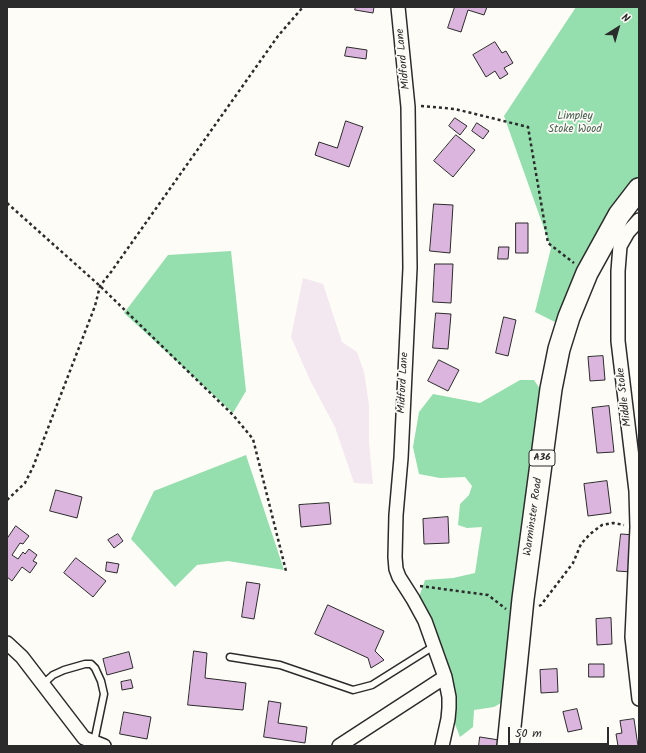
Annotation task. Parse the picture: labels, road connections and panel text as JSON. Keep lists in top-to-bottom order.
{
  "streets": {
    "highway": ["A36", "Warminster Road"],
    "street": ["Midford Lane", "Middle Stoke"]
  },
  "parks": ["Limpley Stoke Wood"],
  "scale_bar": "50 m",
  "north": "top right"
}
